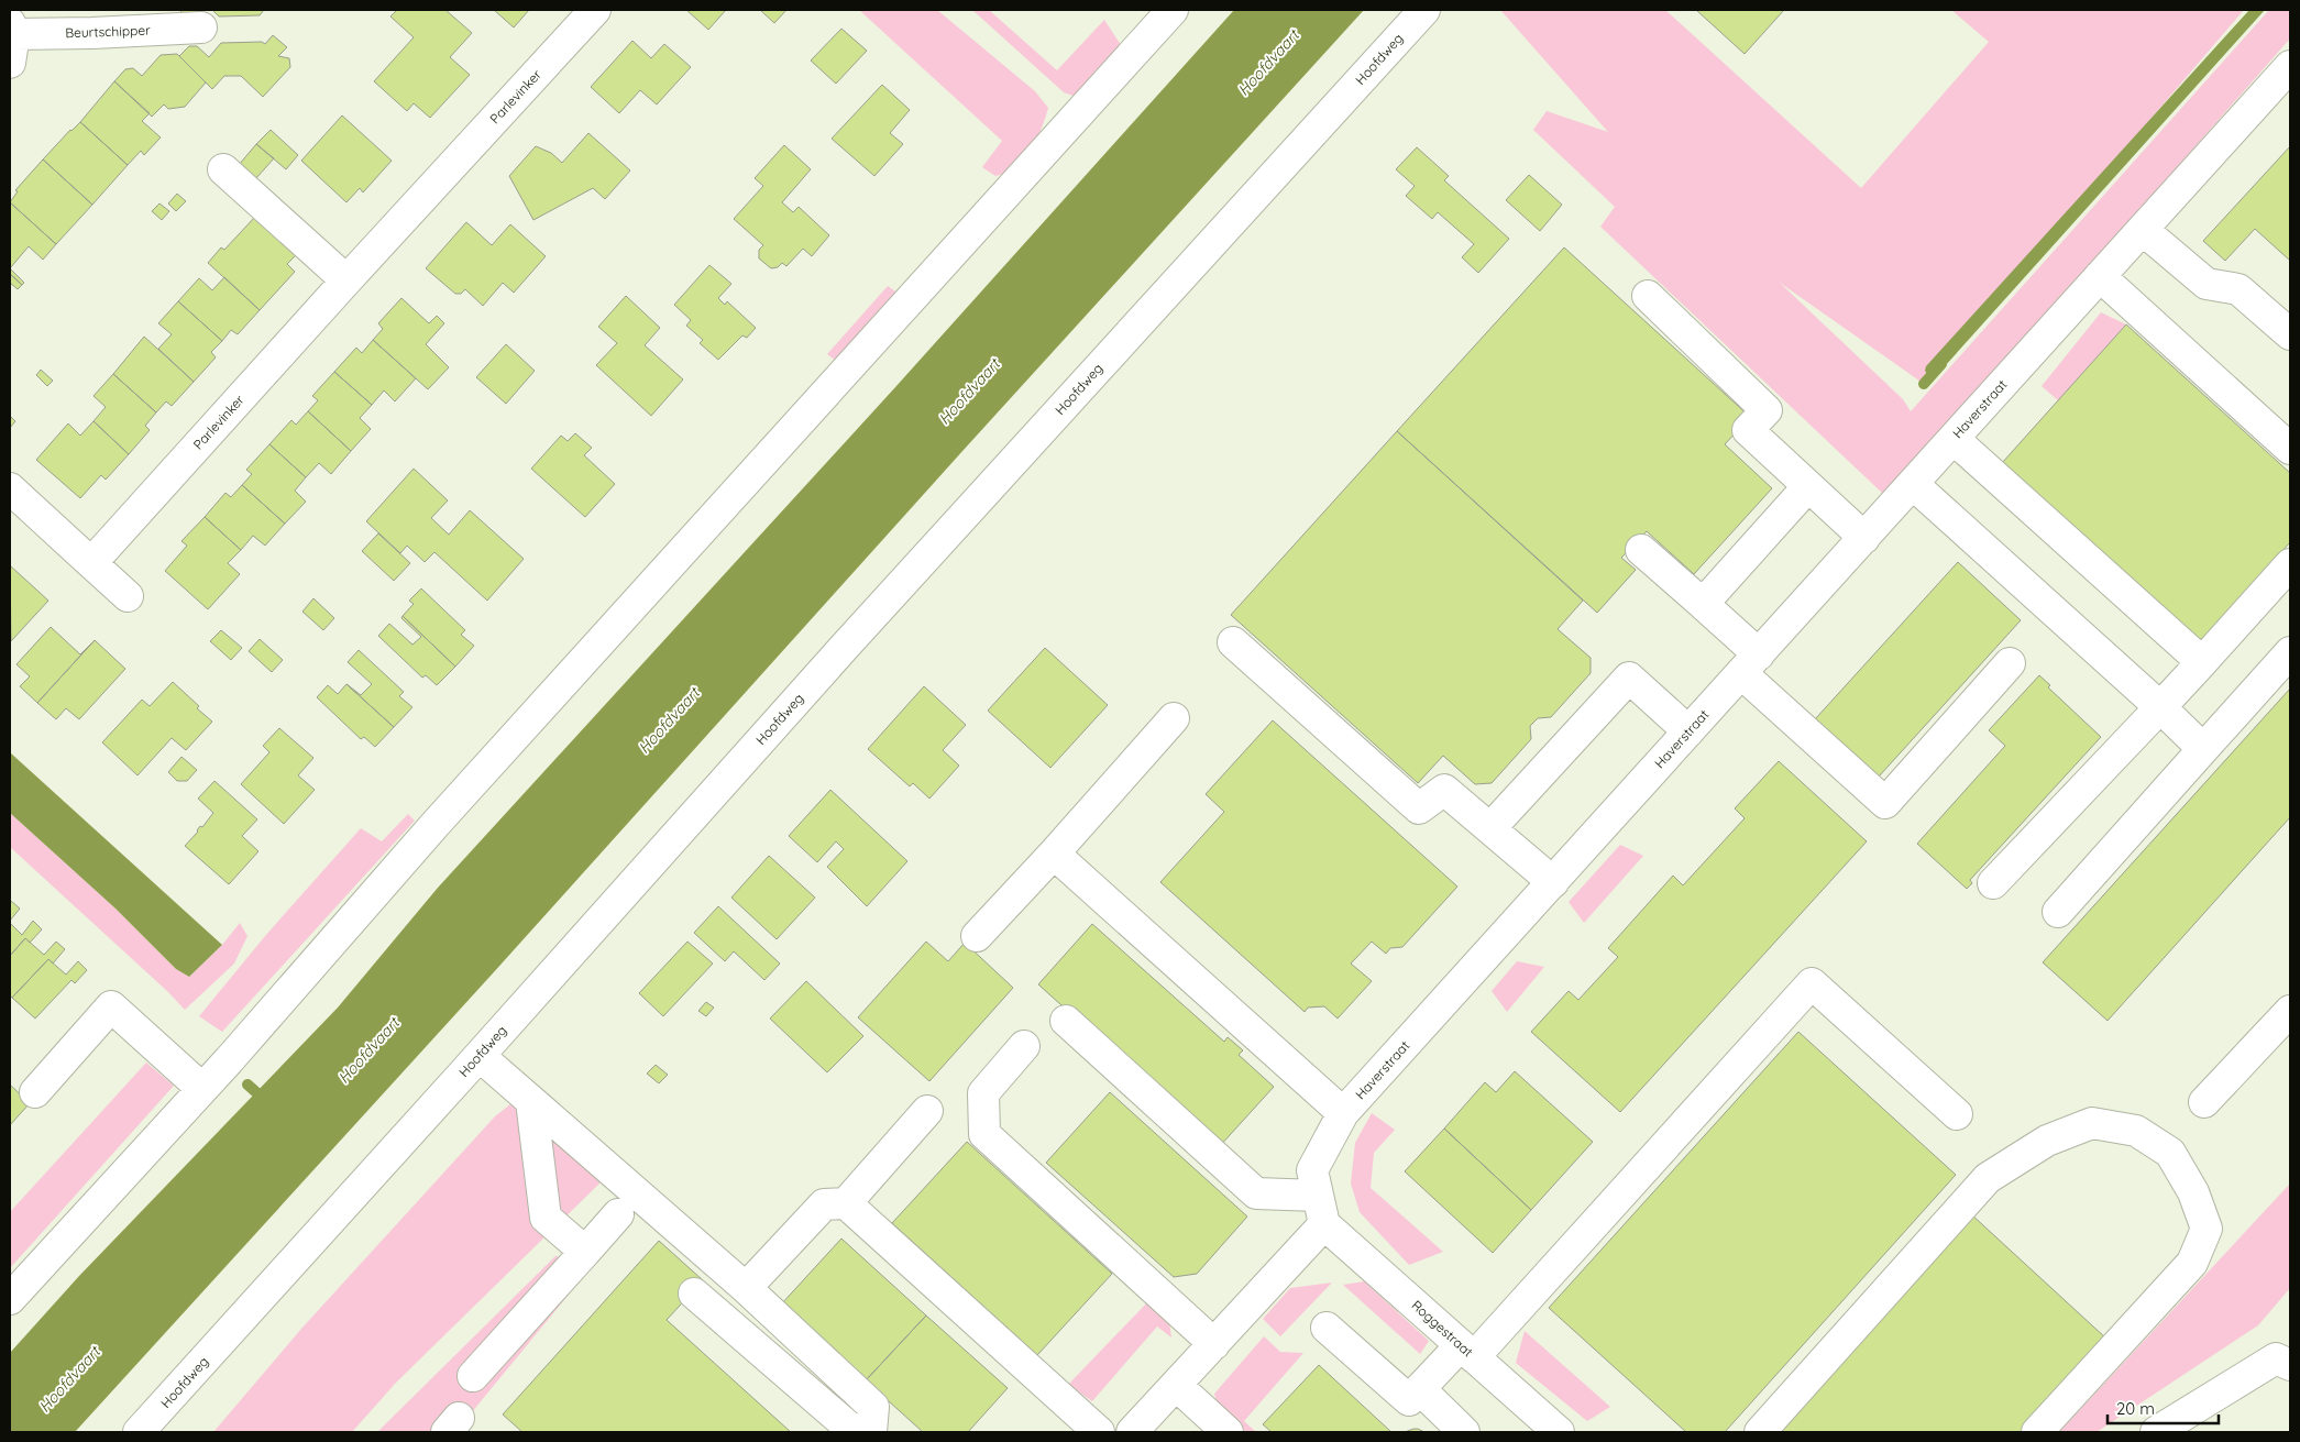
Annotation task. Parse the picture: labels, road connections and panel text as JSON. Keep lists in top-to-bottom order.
{
  "streets": {
    "street": [
      "Beurtschipper",
      "Hoofdweg",
      "Parlevinker",
      "Haverstraat",
      "Roggestraat"
    ]
  },
  "crossings": [
    ["Haverstraat", "Roggestraat"]
  ],
  "water": ["Hoofdvaart"],
  "scale_bar": "20 m"
}
